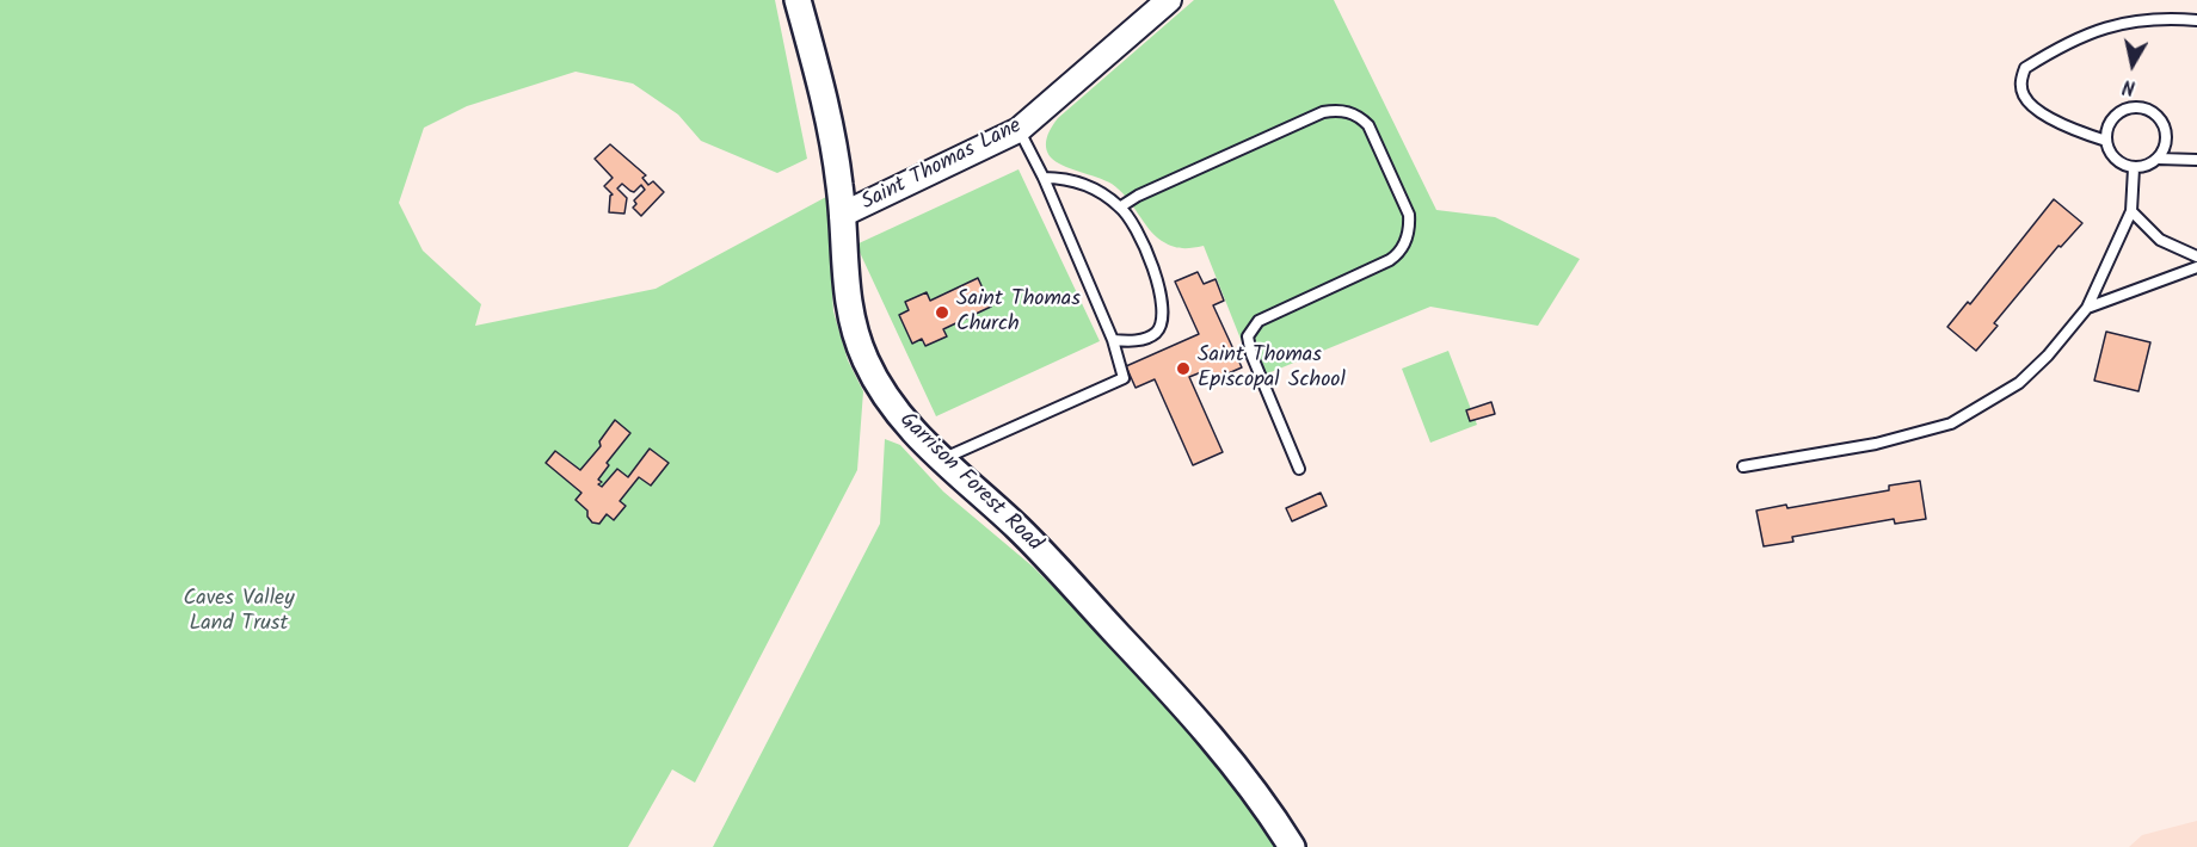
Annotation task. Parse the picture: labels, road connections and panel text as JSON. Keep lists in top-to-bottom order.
{
  "streets": {
    "main road": ["Garrison Forest Road"],
    "street": ["Saint Thomas Lane"]
  },
  "crossings": [
    ["Saint Thomas Lane", "Garrison Forest Road"]
  ],
  "parks": ["Caves Valley Land Trust"],
  "places": ["Saint Thomas Church", "Saint Thomas Episcopal School"],
  "north": "bottom"
}
